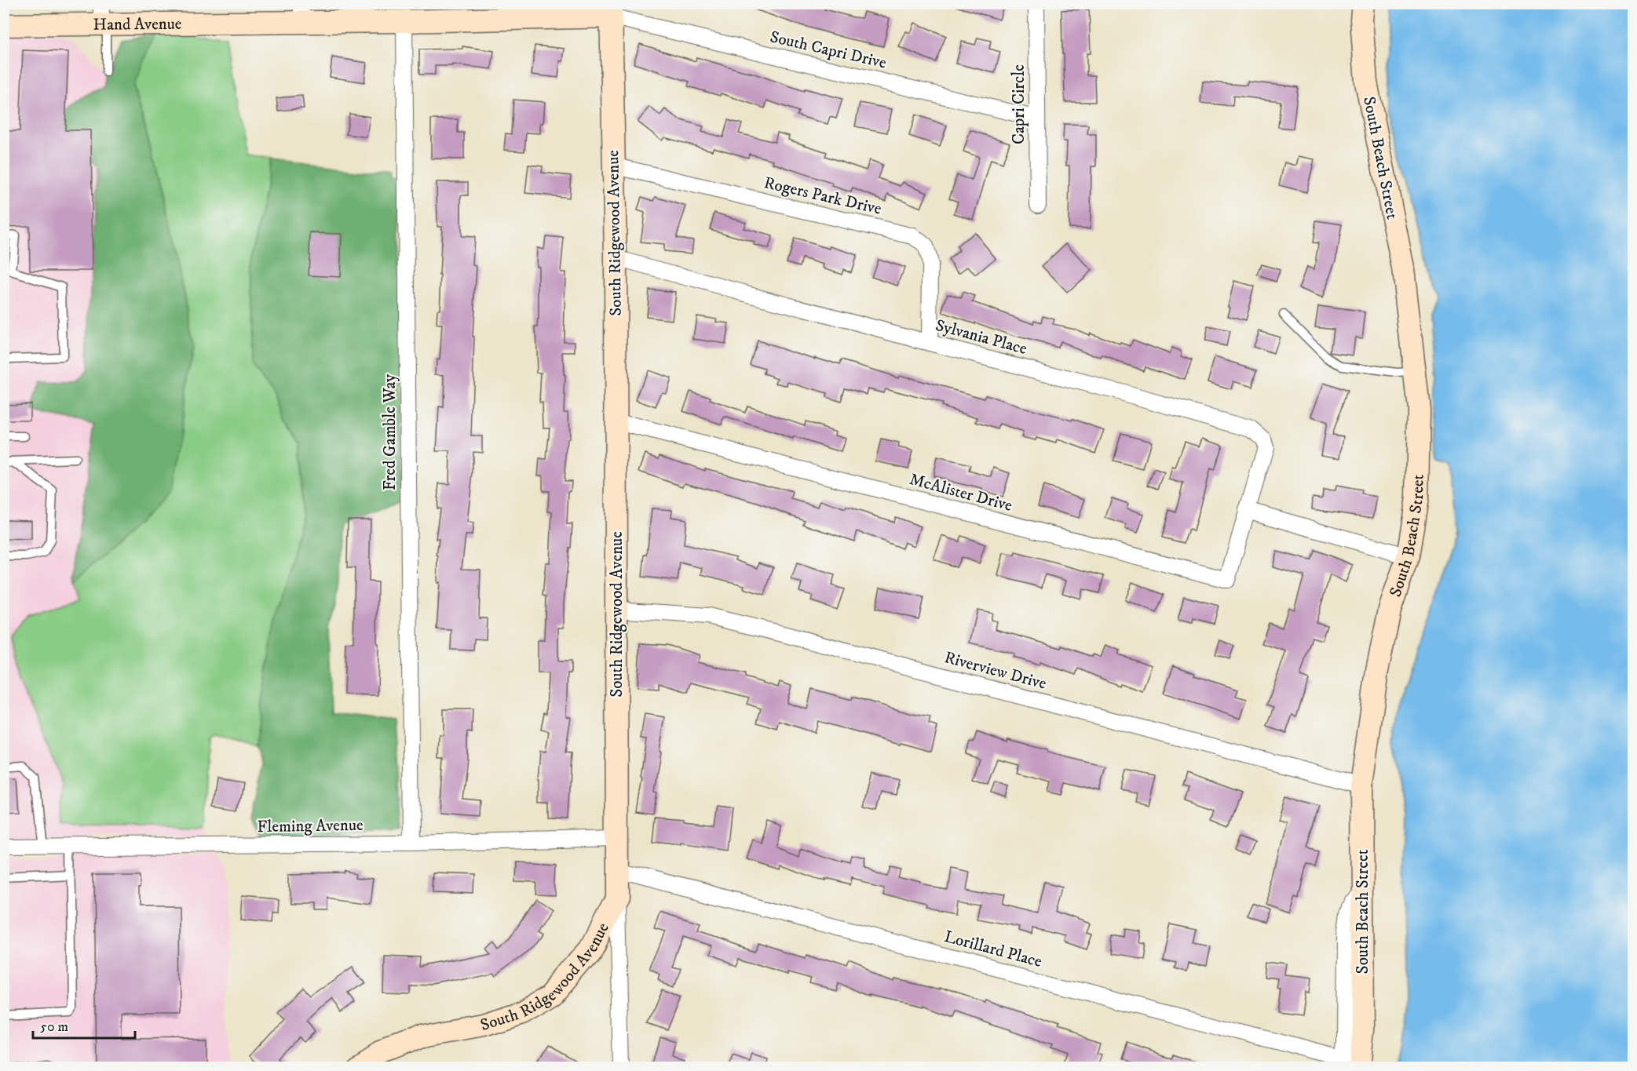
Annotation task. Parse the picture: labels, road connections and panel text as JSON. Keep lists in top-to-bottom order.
{
  "streets": {
    "street": [
      "Hand Avenue",
      "South Capri Drive",
      "Capri Circle",
      "South Beach Street",
      "Rogers Park Drive",
      "South Ridgewood Avenue",
      "Sylvania Place",
      "Fred Gamble Way",
      "McAlister Drive",
      "Riverview Drive",
      "Fleming Avenue",
      "Lorillard Place"
    ]
  },
  "crossings": [
    ["Hand Avenue", "South Capri Drive"],
    ["Hand Avenue", "South Ridgewood Avenue"],
    ["Hand Avenue", "Fred Gamble Way"],
    ["South Capri Drive", "Capri Circle"],
    ["South Capri Drive", "South Ridgewood Avenue"],
    ["South Beach Street", "Riverview Drive"],
    ["South Beach Street", "Lorillard Place"],
    ["Rogers Park Drive", "South Ridgewood Avenue"],
    ["Rogers Park Drive", "Sylvania Place"],
    ["South Ridgewood Avenue", "Sylvania Place"],
    ["South Ridgewood Avenue", "McAlister Drive"],
    ["South Ridgewood Avenue", "Riverview Drive"],
    ["South Ridgewood Avenue", "Fleming Avenue"],
    ["South Ridgewood Avenue", "Lorillard Place"],
    ["Sylvania Place", "McAlister Drive"],
    ["Fred Gamble Way", "Fleming Avenue"]
  ],
  "scale_bar": "50 m"
}
